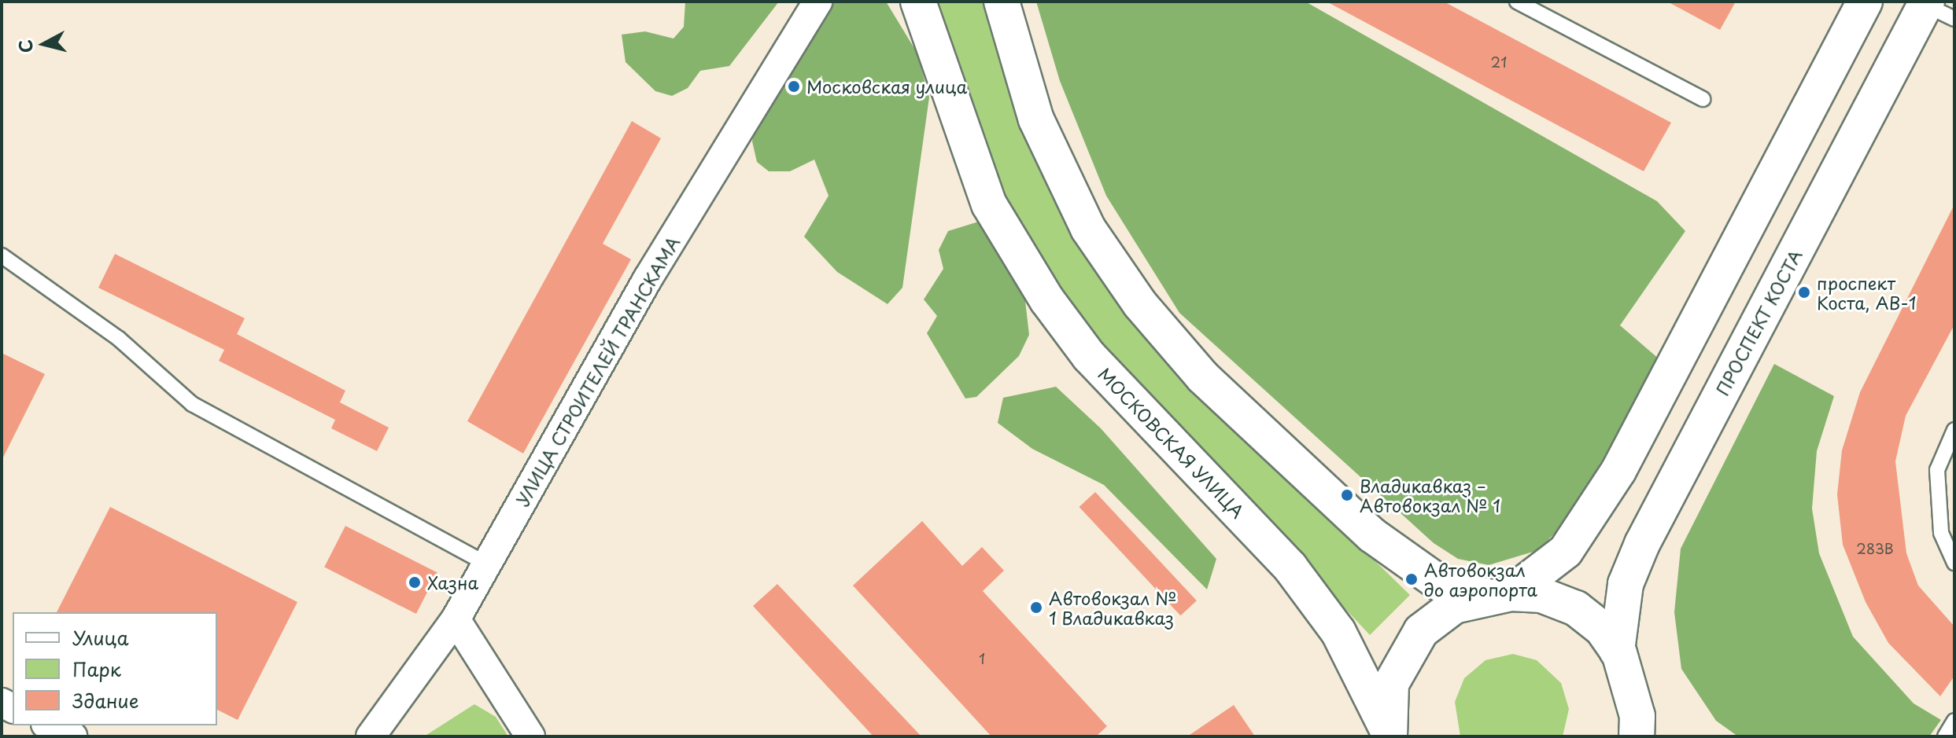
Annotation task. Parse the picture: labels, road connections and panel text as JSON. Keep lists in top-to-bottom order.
{
  "streets": {
    "main road": ["ПРОСПЕКТ КОСТА", "МОСКОВСКАЯ УЛИЦА"],
    "street": ["УЛИЦА СТРОИТЕЛЕЙ ТРАНСКАМА"]
  },
  "places": [
    "Московская улица",
    "проспект Коста, АВ-1",
    "Владикавказ – Автовокзал № 1",
    "Автовокзал до аэропорта",
    "Хазна",
    "Автовокзал № 1 Владикавказ"
  ],
  "house_numbers": ["21", "283В", "1"],
  "legend": ["Улица", "Парк", "Здание"],
  "north": "left"
}
